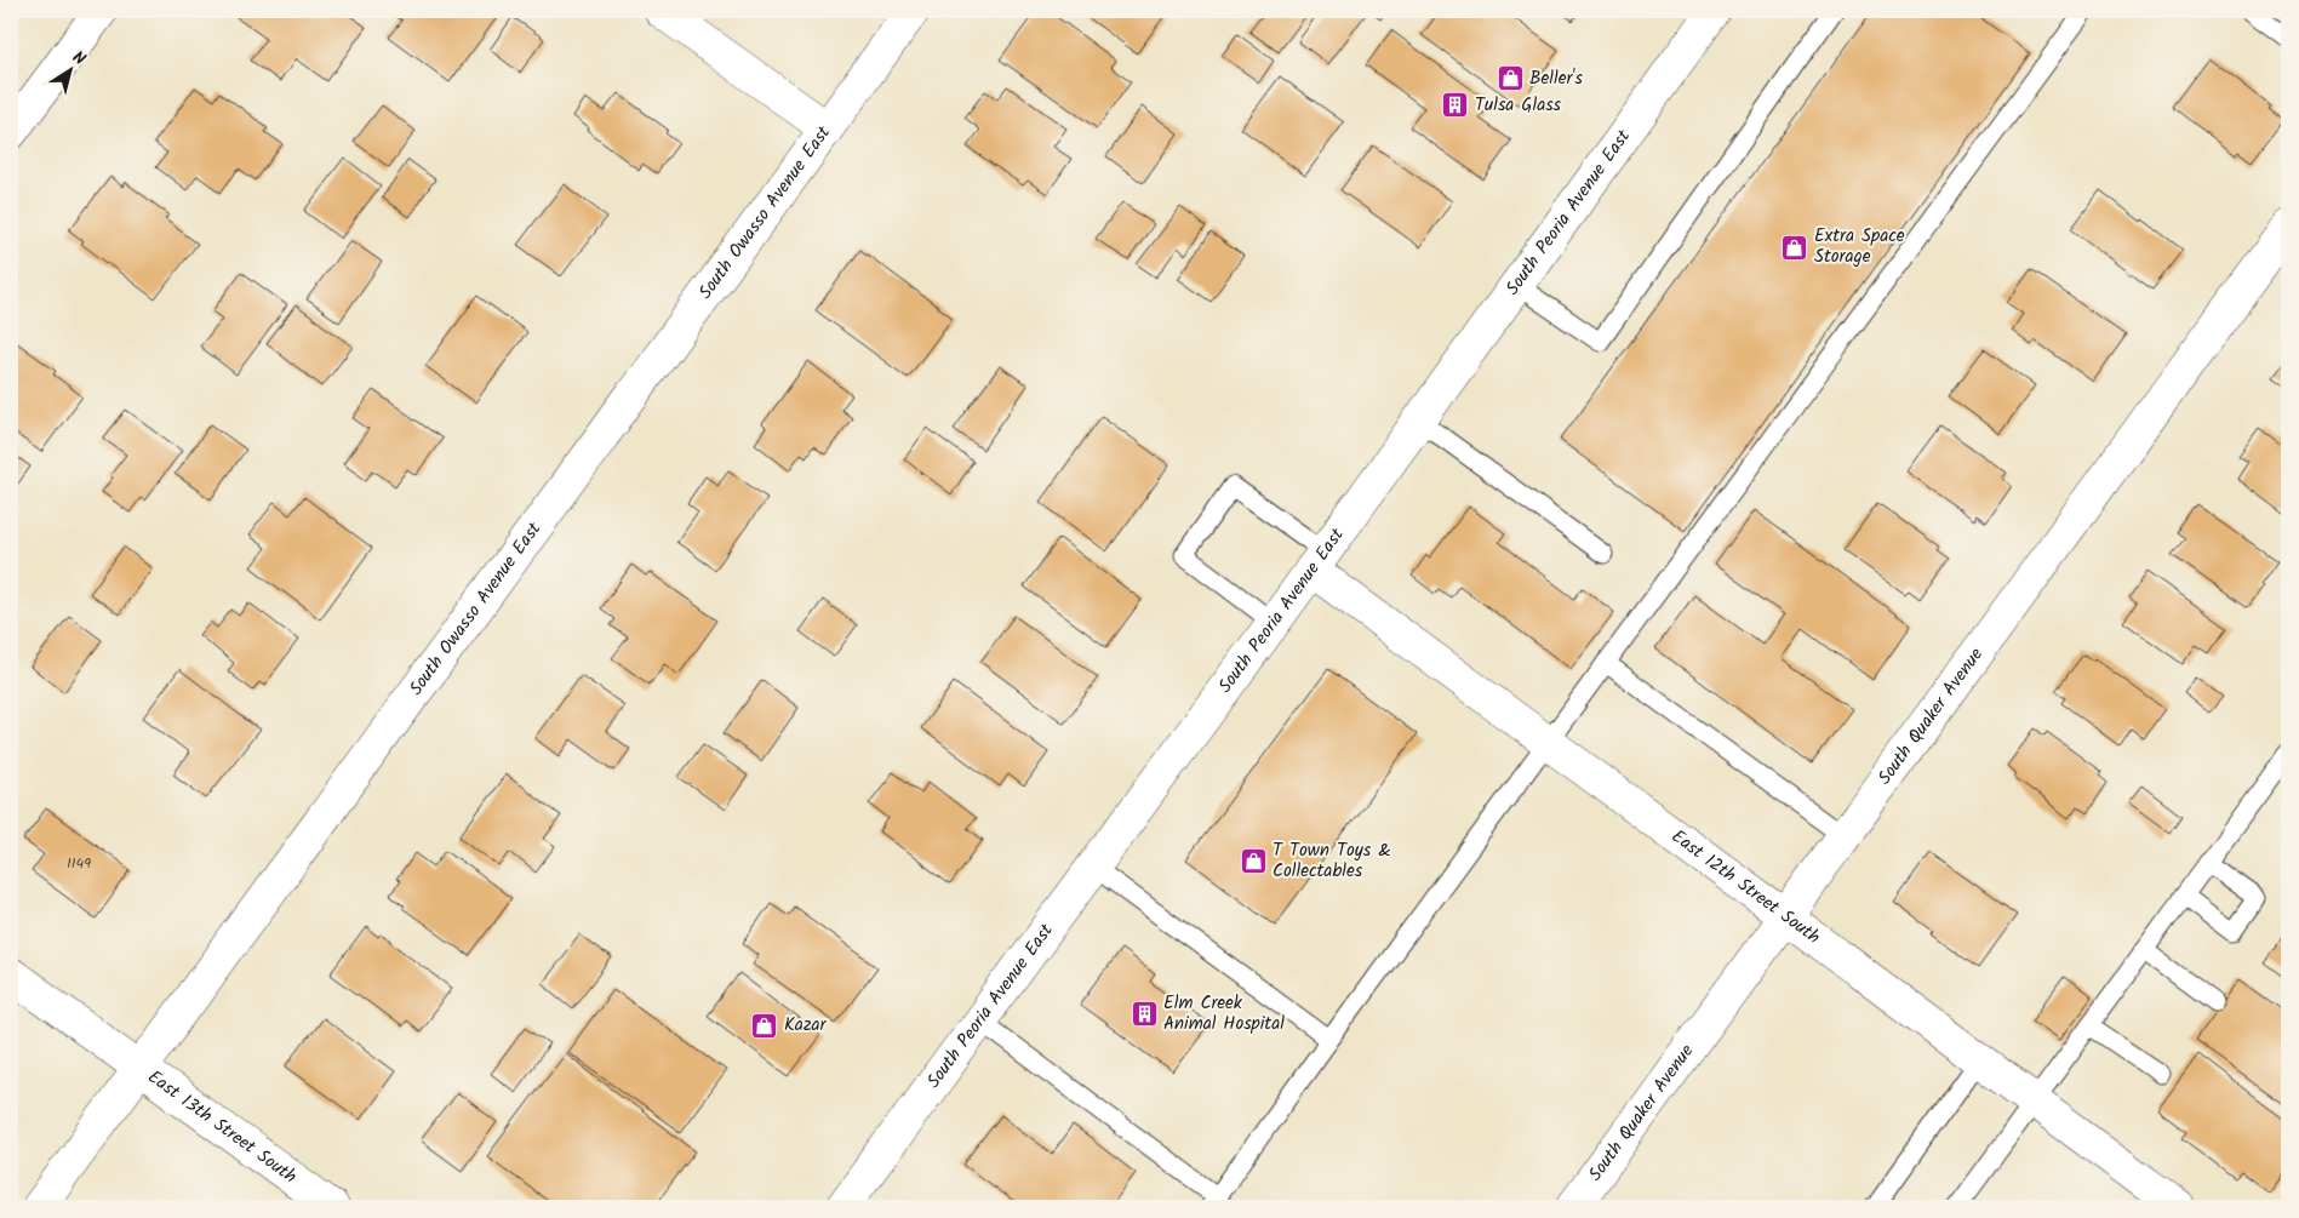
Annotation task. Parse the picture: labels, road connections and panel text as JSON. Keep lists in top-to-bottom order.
{
  "streets": {
    "street": [
      "South Owasso Avenue East",
      "South Peoria Avenue East",
      "South Quaker Avenue",
      "East 12th Street South",
      "East 13th Street South"
    ]
  },
  "crossings": [
    ["South Owasso Avenue East", "East 13th Street South"],
    ["South Peoria Avenue East", "East 12th Street South"],
    ["South Quaker Avenue", "East 12th Street South"]
  ],
  "places": {
    "shop": [
      "Beller's",
      "Extra Space Storage",
      "T Town Toys & Collectables",
      "Kazar"
    ],
    "building": ["Tulsa Glass", "Elm Creek Animal Hospital"]
  },
  "house_numbers": ["1149"],
  "north": "top right"
}
